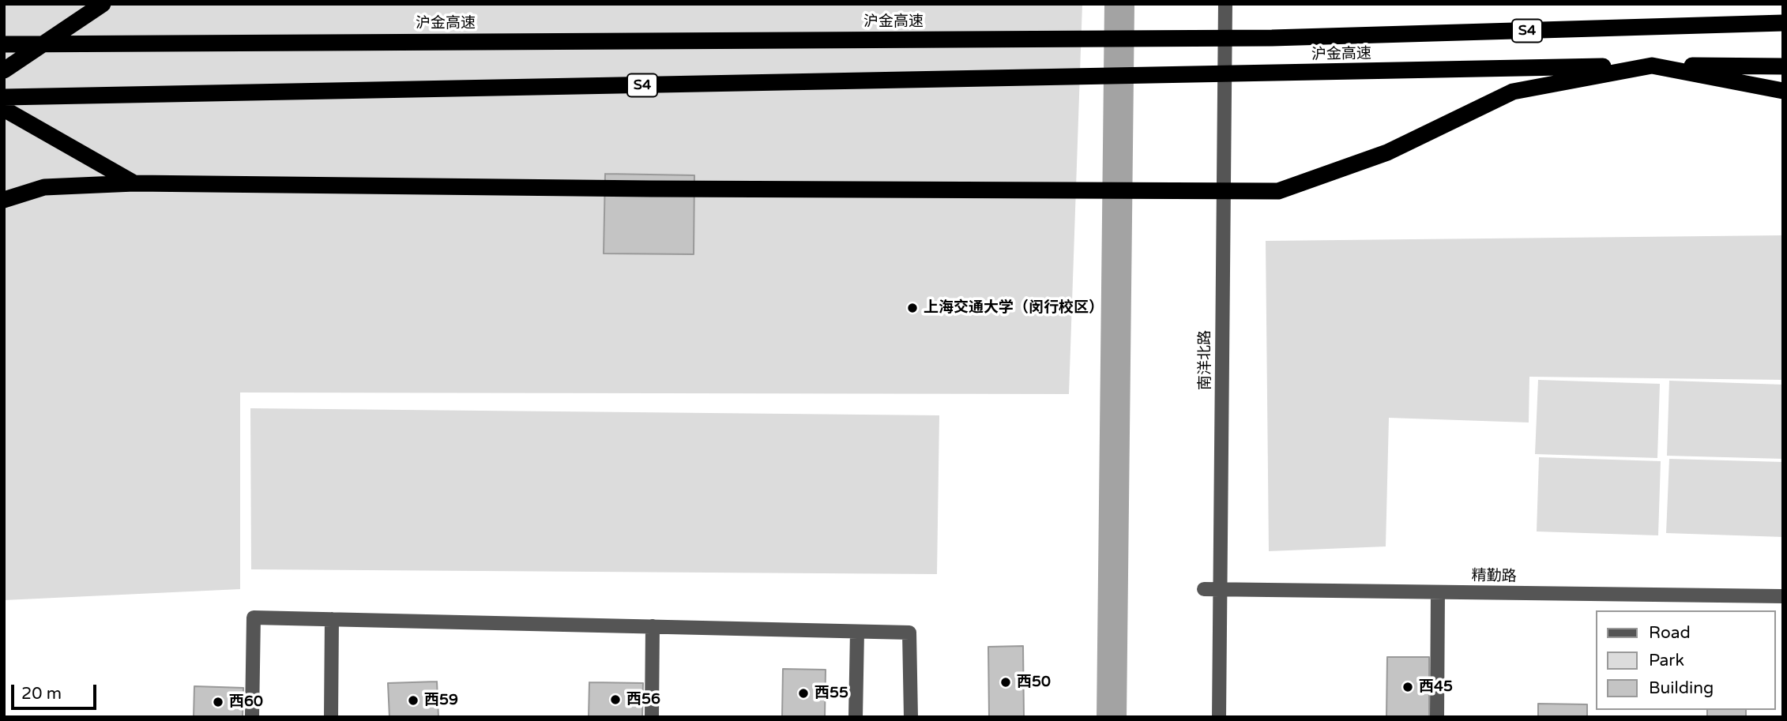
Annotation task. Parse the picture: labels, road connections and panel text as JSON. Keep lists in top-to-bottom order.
{
  "streets": {
    "highway": ["沪金高速", "S4"],
    "lane": ["南洋北路", "精勤路"]
  },
  "crossings": [
    ["南洋北路", "精勤路"]
  ],
  "places": [
    "上海交通大学（闵行校区）",
    "西50",
    "西45",
    "西55",
    "西56",
    "西59",
    "西60"
  ],
  "legend": ["Road", "Park", "Building"],
  "scale_bar": "20 m"
}
